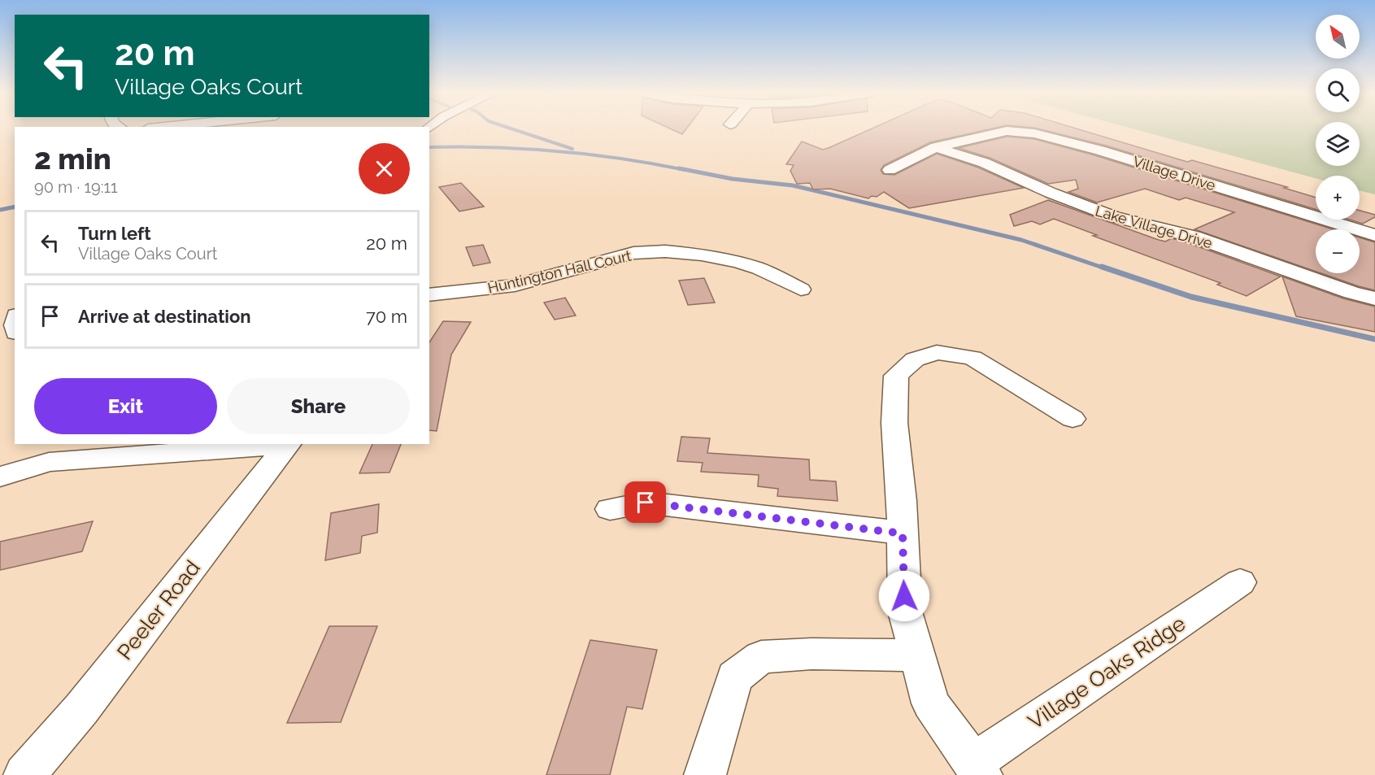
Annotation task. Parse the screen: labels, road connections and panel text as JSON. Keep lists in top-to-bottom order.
{
  "streets": {
    "street": [
      "Village Drive",
      "Lake Village Drive",
      "Huntington Hall Court",
      "Peeler Road",
      "Village Oaks Ridge"
    ]
  },
  "crossings": [
    ["Village Drive", "Lake Village Drive"]
  ],
  "north": "top left",
  "page": {
    "map_buttons": ["+", "−"],
    "turn": ["20 m", "Village Oaks Court"],
    "heading": ["2 min", "90 m · 19:11"],
    "list": [
      {
        "name": "Turn left",
        "note": "Village Oaks Court",
        "value": "20 m"
      },
      {
        "name": "Arrive at destination",
        "value": "70 m"
      }
    ],
    "buttons": ["Exit", "Share"]
  }
}
